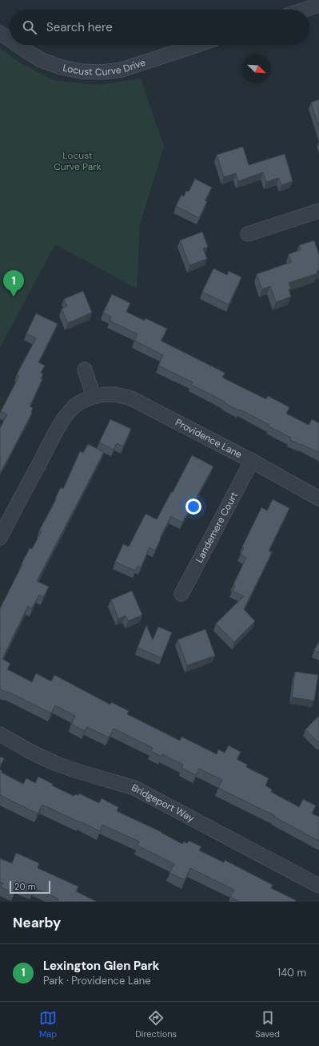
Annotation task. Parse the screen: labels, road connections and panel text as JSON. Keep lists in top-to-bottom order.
{
  "streets": {
    "street": [
      "Locust Curve Drive",
      "Providence Lane",
      "Landemere Court",
      "Bridgeport Way"
    ]
  },
  "crossings": [
    ["Providence Lane", "Landemere Court"]
  ],
  "parks": ["Locust Curve Park"],
  "scale_bar": "20 m",
  "north": "bottom right",
  "page": {
    "search": "Search here",
    "pins": "1",
    "scale": "20 m",
    "heading": "Nearby",
    "list": [
      {
        "mark": "1",
        "name": "Lexington Glen Park",
        "note": "Park · Providence Lane",
        "value": "140 m"
      }
    ],
    "nav": ["Map", "Directions", "Saved"]
  }
}
